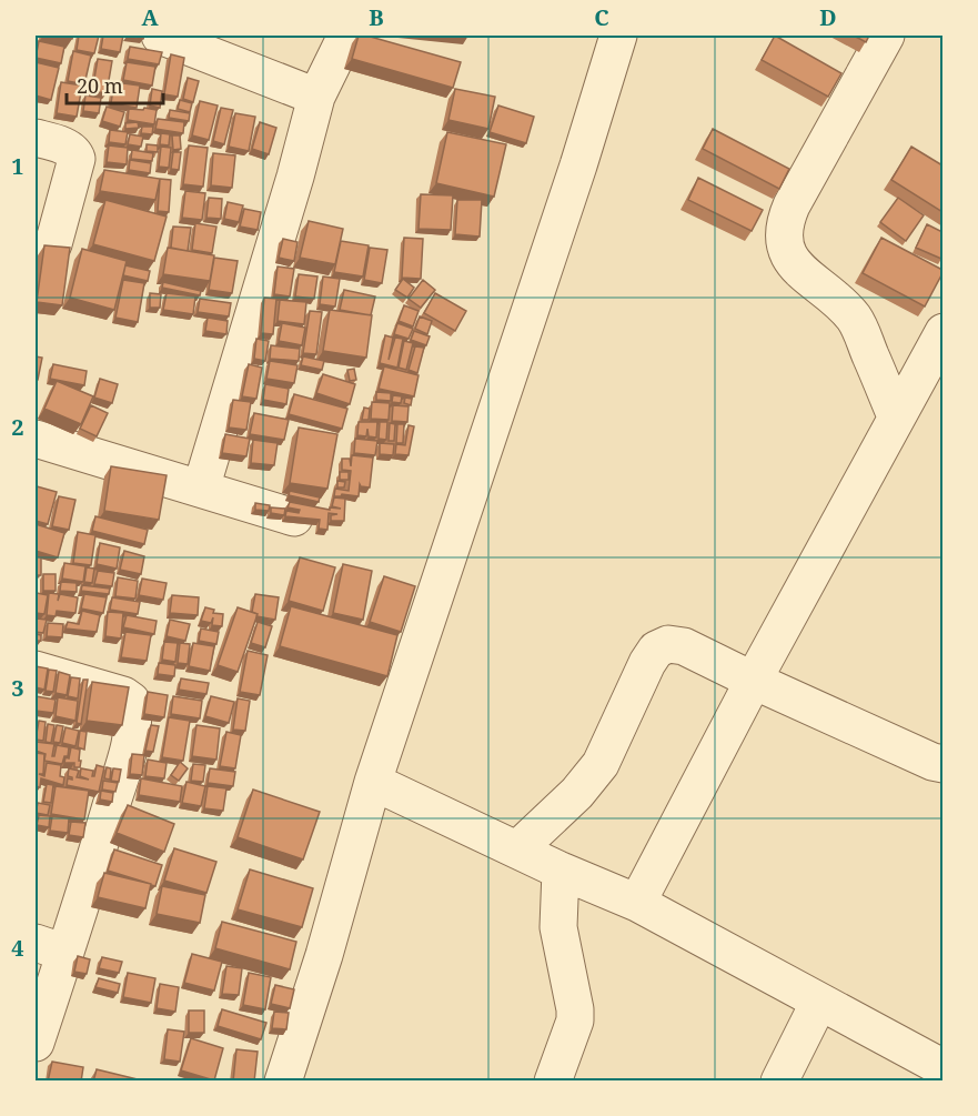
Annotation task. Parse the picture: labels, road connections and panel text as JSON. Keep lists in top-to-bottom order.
{
  "scale_bar": "20 m",
  "grid": {
    "columns": [
      "A",
      "B",
      "C",
      "D"
    ],
    "rows": [
      "1",
      "2",
      "3",
      "4"
    ]
  }
}
